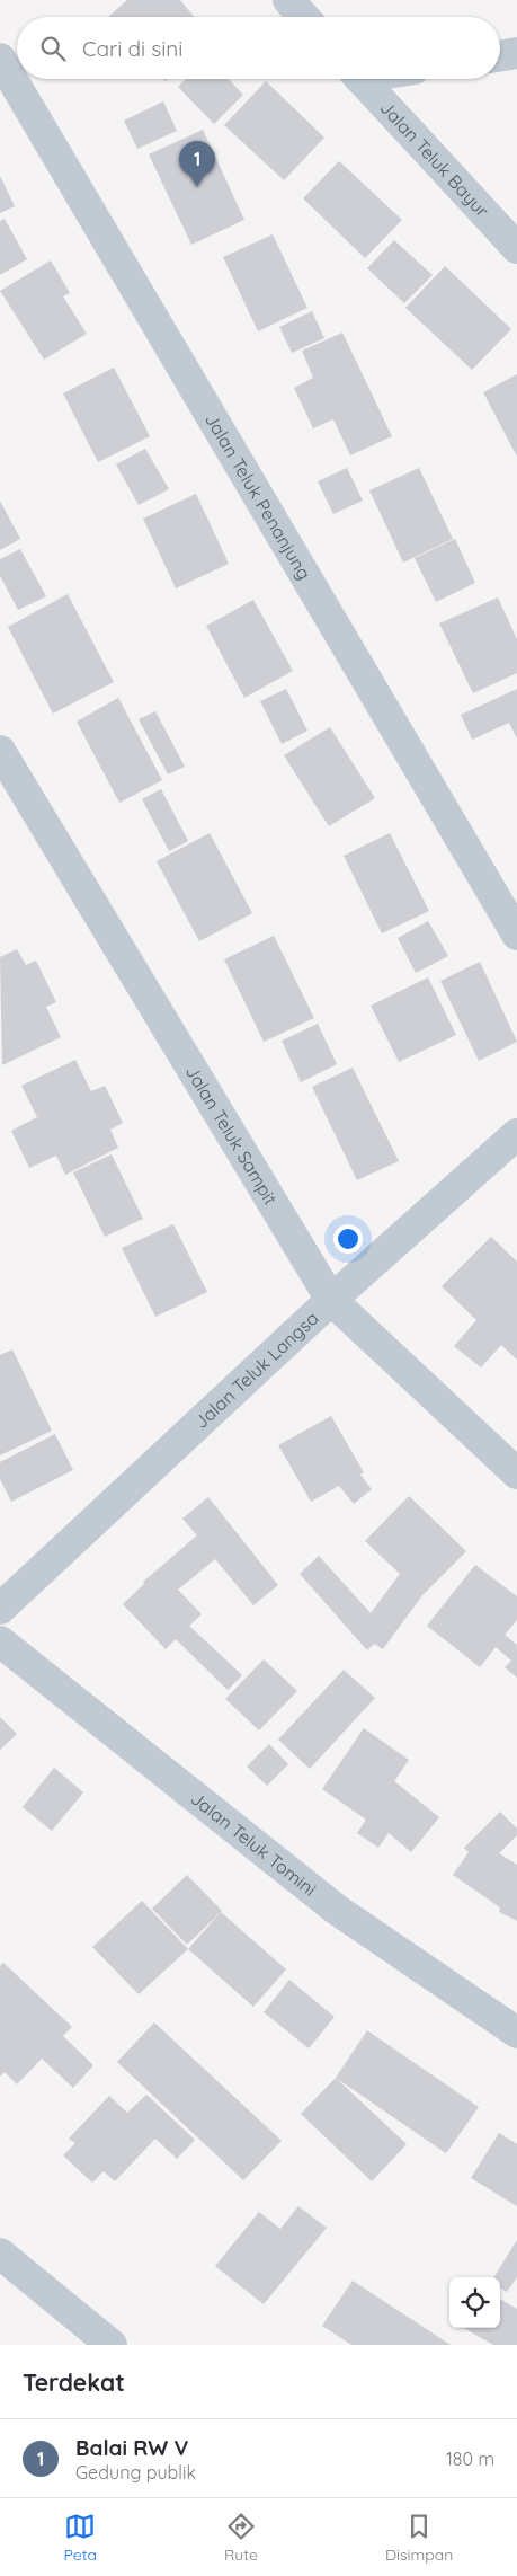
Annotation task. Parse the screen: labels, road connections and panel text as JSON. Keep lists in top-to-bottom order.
{
  "streets": {
    "street": [
      "Jalan Teluk Bayur",
      "Jalan Teluk Penanjung",
      "Jalan Teluk Sampit",
      "Jalan Teluk Langsa",
      "Jalan Teluk Tomini"
    ]
  },
  "crossings": [
    ["Jalan Teluk Sampit", "Jalan Teluk Langsa"]
  ],
  "page": {
    "search": "Cari di sini",
    "pins": "1",
    "heading": "Terdekat",
    "list": [
      {
        "mark": "1",
        "name": "Balai RW V",
        "note": "Gedung publik",
        "value": "180 m"
      }
    ],
    "nav": ["Peta", "Rute", "Disimpan"]
  }
}
